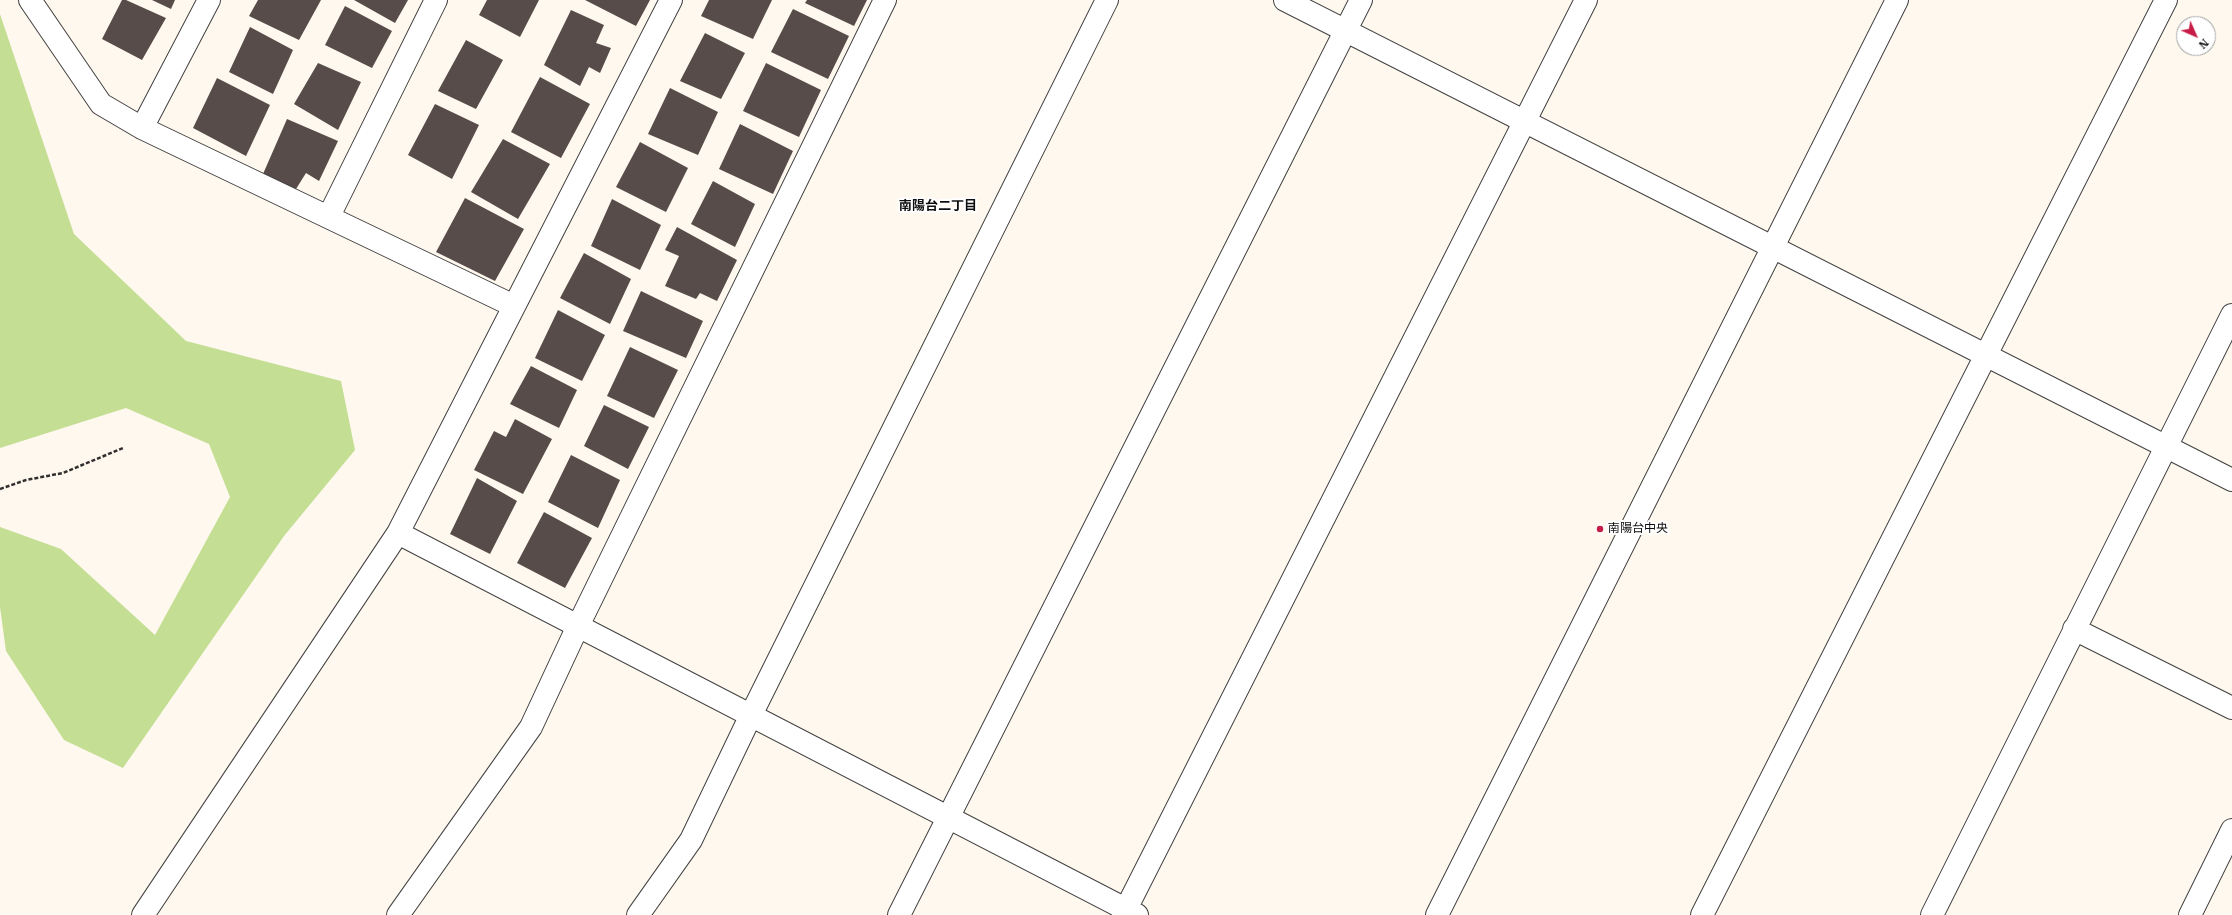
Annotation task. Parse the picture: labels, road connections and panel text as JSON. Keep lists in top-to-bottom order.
{
  "districts": ["南陽台二丁目"],
  "places": ["南陽台中央"],
  "north": "bottom right"
}
